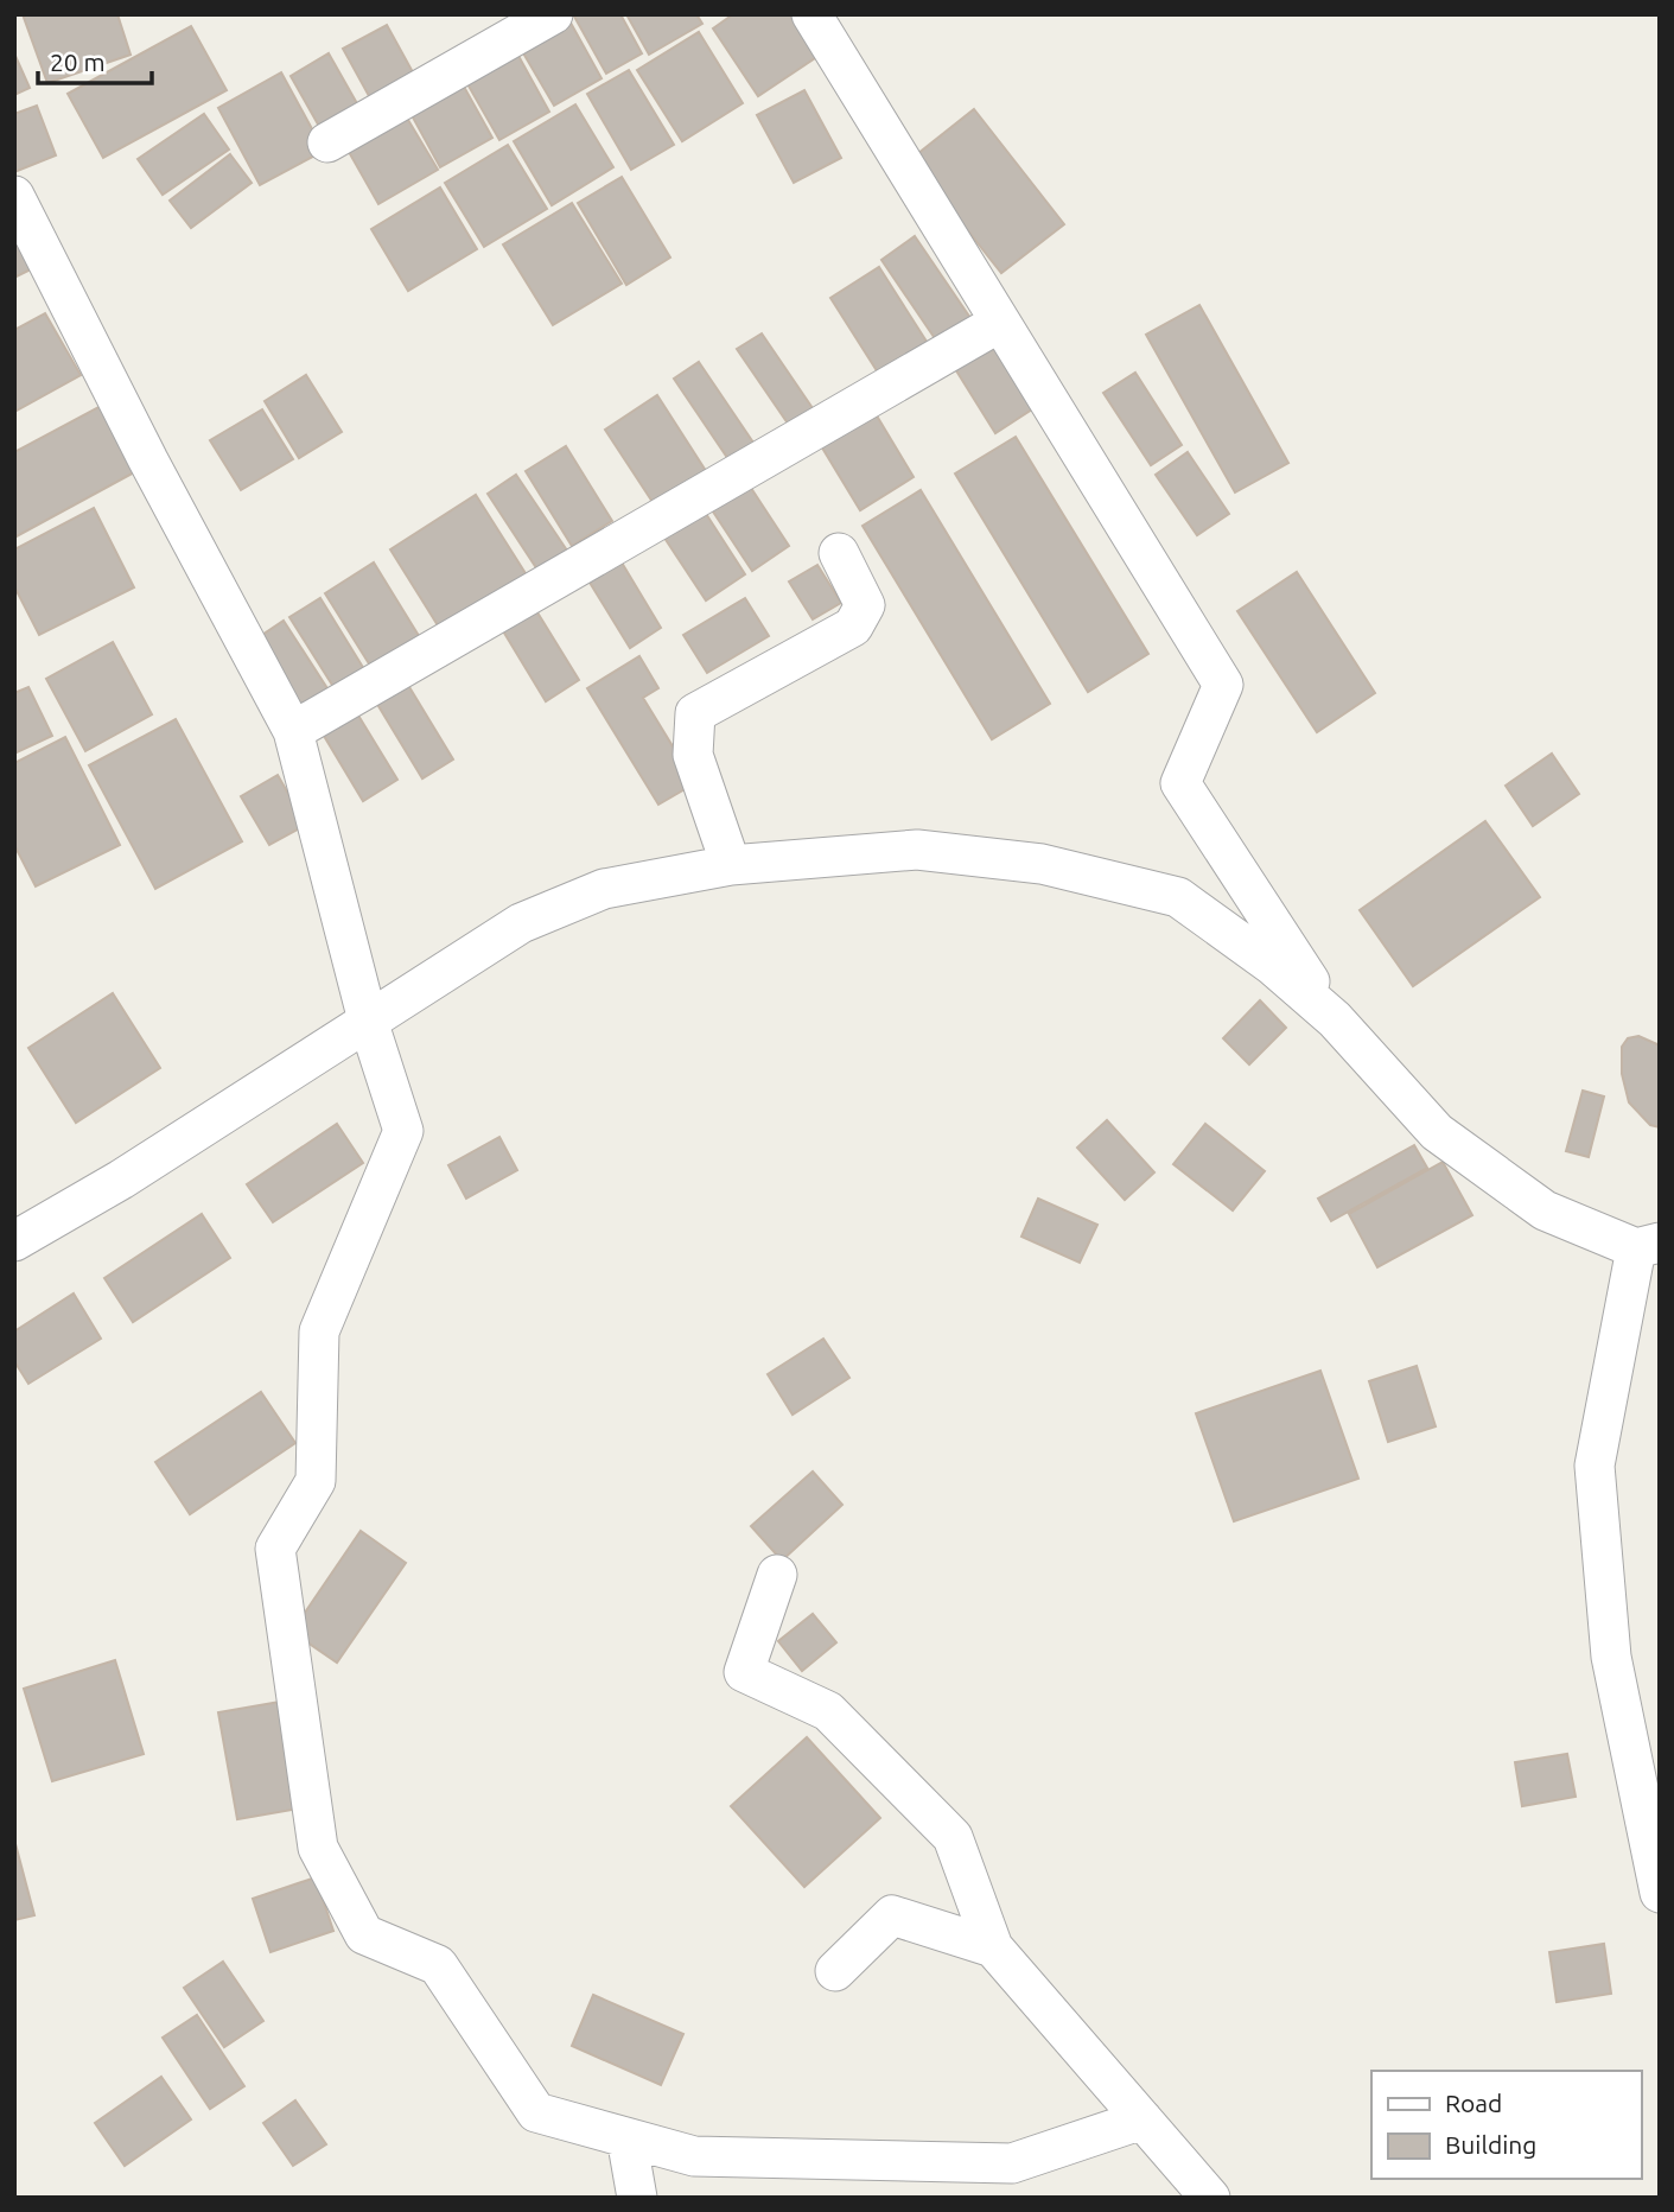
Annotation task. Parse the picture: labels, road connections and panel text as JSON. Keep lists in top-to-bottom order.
{
  "legend": ["Road", "Building"],
  "scale_bar": "20 m"
}
